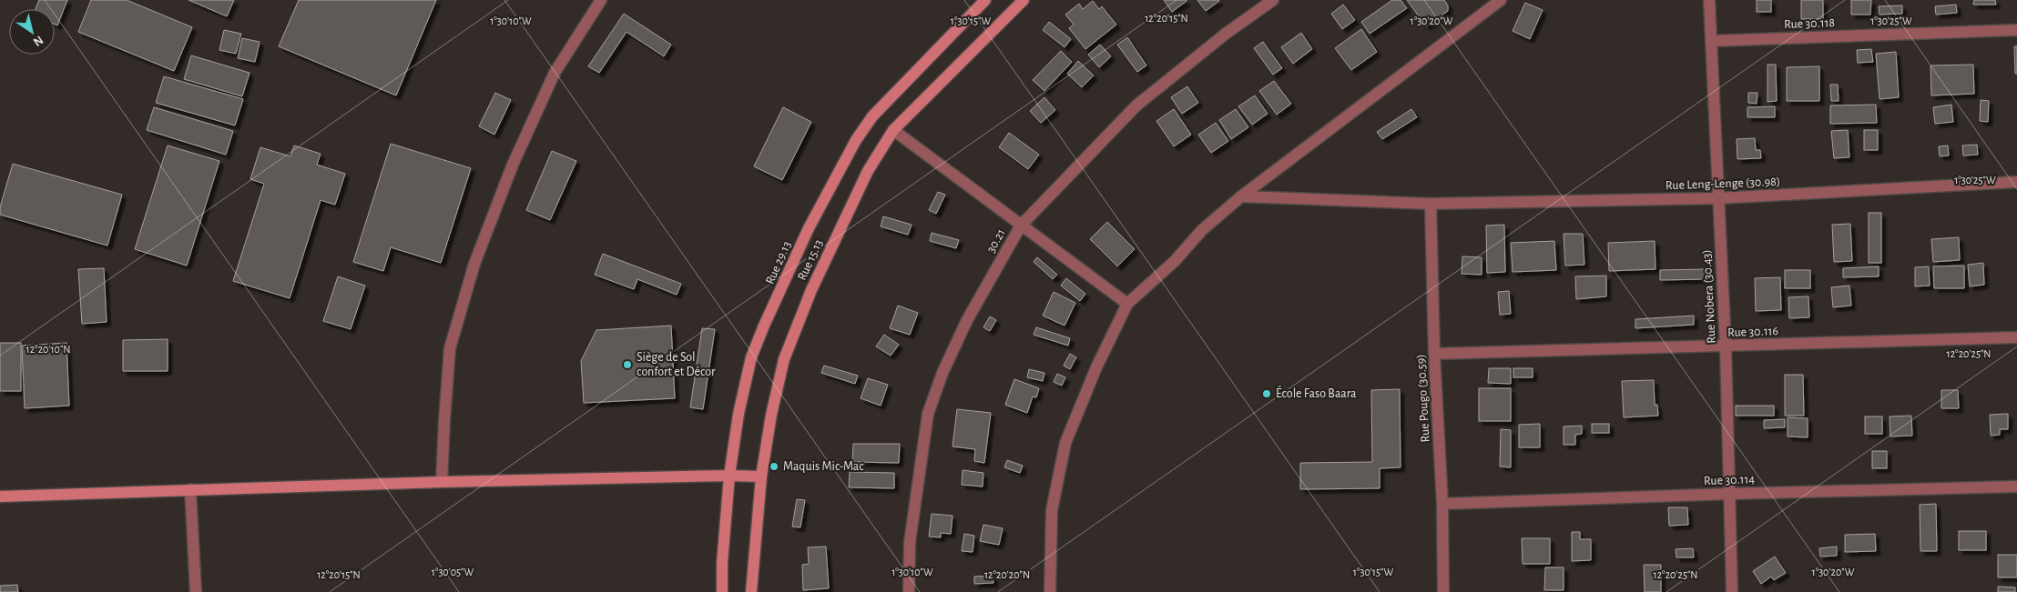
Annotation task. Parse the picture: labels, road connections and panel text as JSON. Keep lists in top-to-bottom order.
{
  "streets": {
    "main road": ["Rue 15.13", "Rue 29.13"],
    "street": [
      "Rue 30.118",
      "Rue Leng-Lenge (30.98)",
      "30.21",
      "Rue Nobera (30.43)",
      "Rue 30.116",
      "Rue Pougo (30.59)",
      "Rue 30.114"
    ]
  },
  "crossings": [
    ["Rue 30.118", "Rue Nobera (30.43)"],
    ["Rue Leng-Lenge (30.98)", "Rue Nobera (30.43)"],
    ["Rue Leng-Lenge (30.98)", "Rue Pougo (30.59)"],
    ["Rue Nobera (30.43)", "Rue 30.116"],
    ["Rue Nobera (30.43)", "Rue 30.114"],
    ["Rue 30.116", "Rue Pougo (30.59)"],
    ["Rue Pougo (30.59)", "Rue 30.114"]
  ],
  "places": ["Siège de Sol confort et Décor", "École Faso Baara", "Maquis Mic-Mac"],
  "north": "bottom right",
  "coordinates": [
    "12°20'15\"N",
    "1°30'10\"W",
    "1°30'20\"W",
    "1°30'25\"W",
    "1°30'15\"W",
    "12°20'10\"N",
    "12°20'25\"N",
    "1°30'05\"W",
    "12°20'20\"N"
  ]
}
